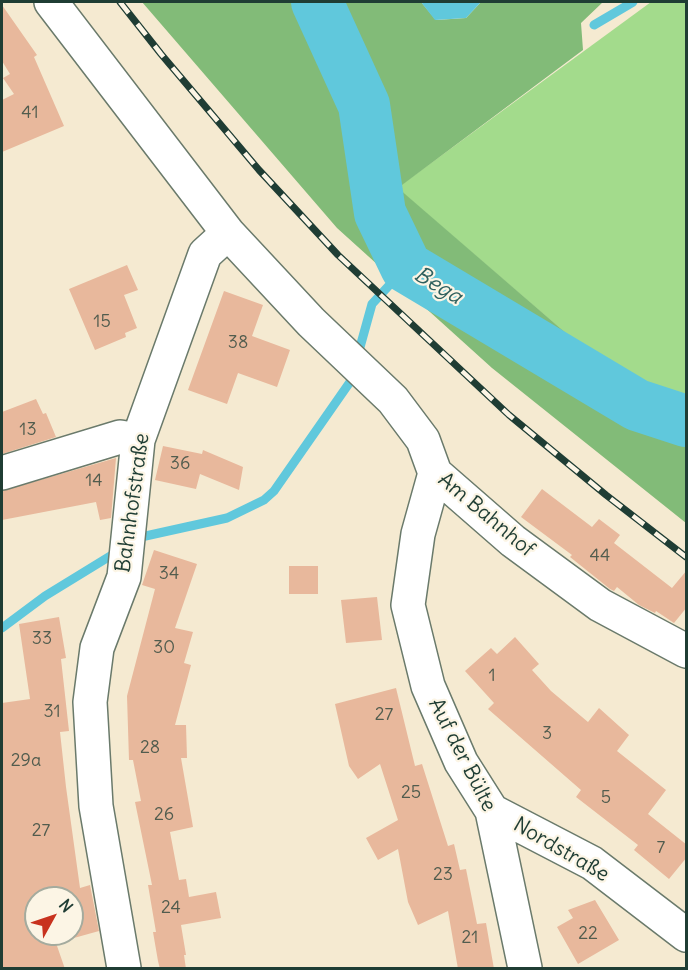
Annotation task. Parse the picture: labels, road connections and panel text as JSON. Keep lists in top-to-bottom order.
{
  "streets": {
    "street": [
      "Bahnhofstraße",
      "Am Bahnhof",
      "Auf der Bülte",
      "Nordstraße"
    ]
  },
  "crossings": [
    ["Bahnhofstraße", "Am Bahnhof"],
    ["Am Bahnhof", "Auf der Bülte"],
    ["Auf der Bülte", "Nordstraße"]
  ],
  "water": ["Bega"],
  "house_numbers": [
    "41",
    "15",
    "38",
    "13",
    "36",
    "14",
    "44",
    "34",
    "33",
    "30",
    "1",
    "31",
    "27",
    "3",
    "28",
    "29a",
    "25",
    "5",
    "26",
    "27",
    "7",
    "23",
    "24",
    "22",
    "21"
  ],
  "north": "top right"
}
